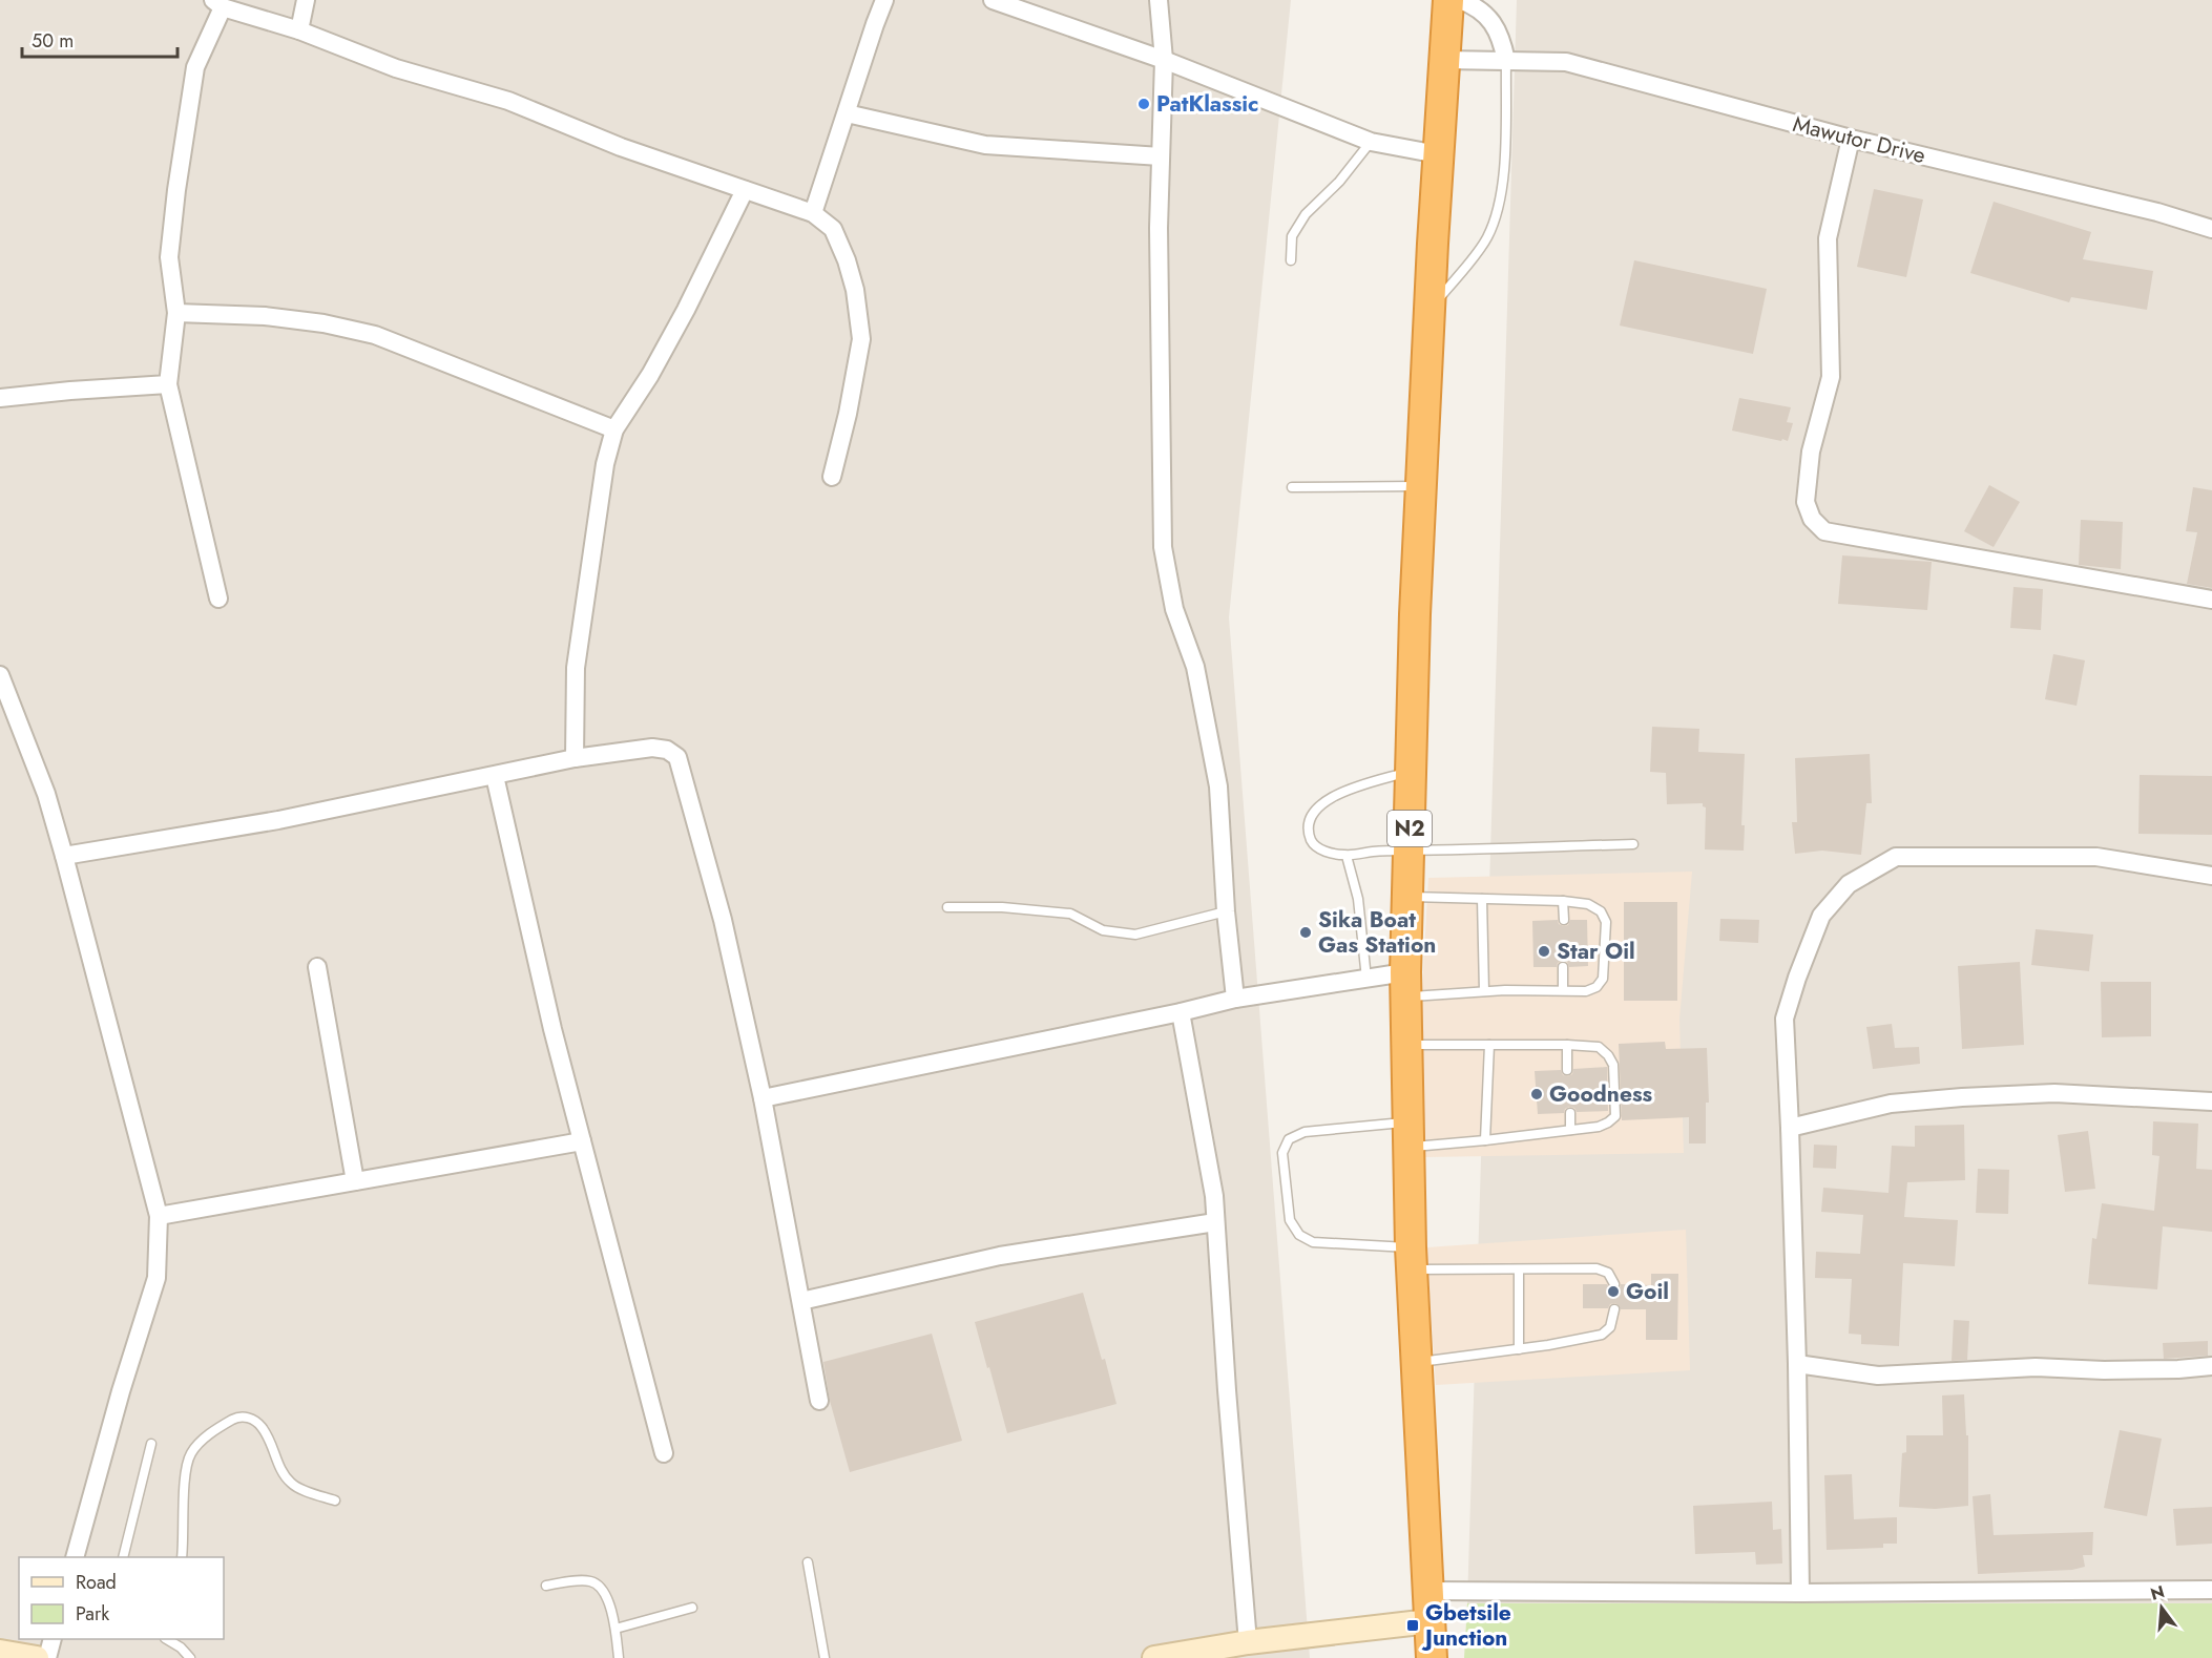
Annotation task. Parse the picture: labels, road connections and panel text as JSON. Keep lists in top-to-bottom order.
{
  "streets": {
    "highway": ["N2"],
    "street": ["Mawutor Drive"]
  },
  "crossings": [
    ["Mawutor Drive", "N2"]
  ],
  "places": {
    "other": [
      "PatKlassic",
      "Sika Boat Gas Station",
      "Star Oil",
      "Goodness",
      "Goil"
    ],
    "transit": ["Gbetsile Junction"]
  },
  "legend": ["Road", "Park"],
  "scale_bar": "50 m",
  "north": "top"
}
